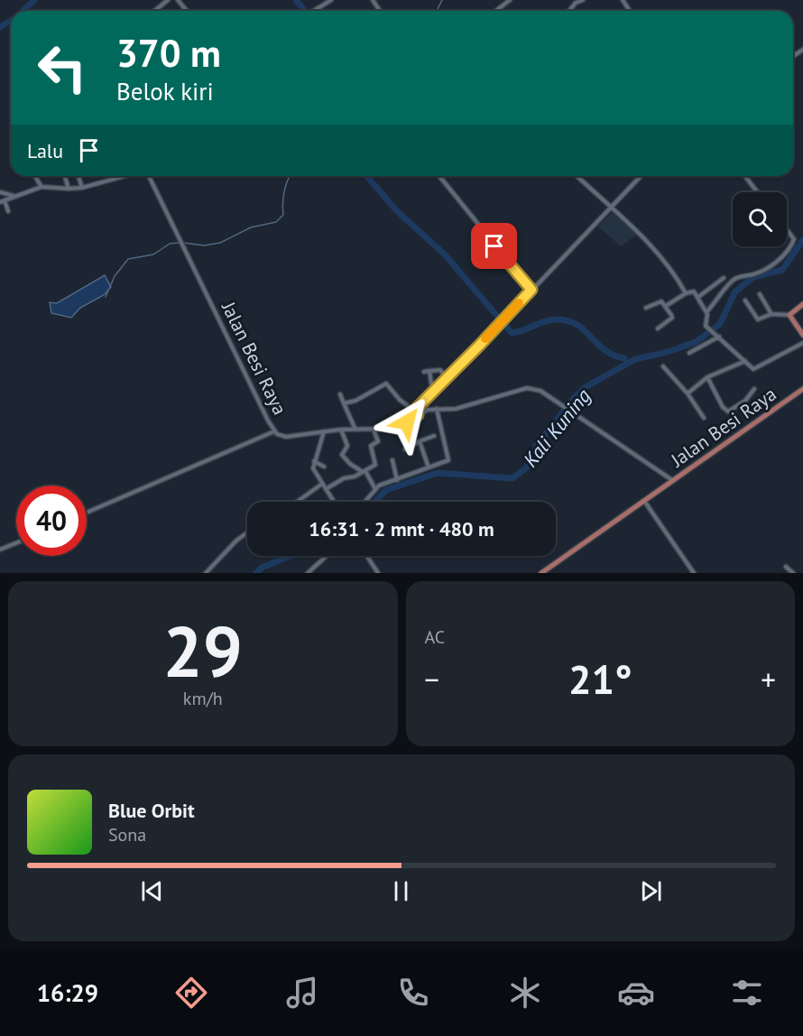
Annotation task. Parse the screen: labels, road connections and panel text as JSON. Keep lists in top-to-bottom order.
{
  "streets": {
    "main road": ["Jalan Besi Raya"]
  },
  "water": ["Kali Kuning"],
  "page": {
    "turn": ["370 m", "Belok kiri"],
    "then": "Lalu",
    "limit": "40",
    "trip": "16:31 · 2 mnt · 480 m",
    "tile": [
      ["29", "km/h"],
      "AC"
    ],
    "heat": ["−", "21°", "+"],
    "song": ["Blue Orbit", "Sona"],
    "tabs": "16:29"
  }
}
